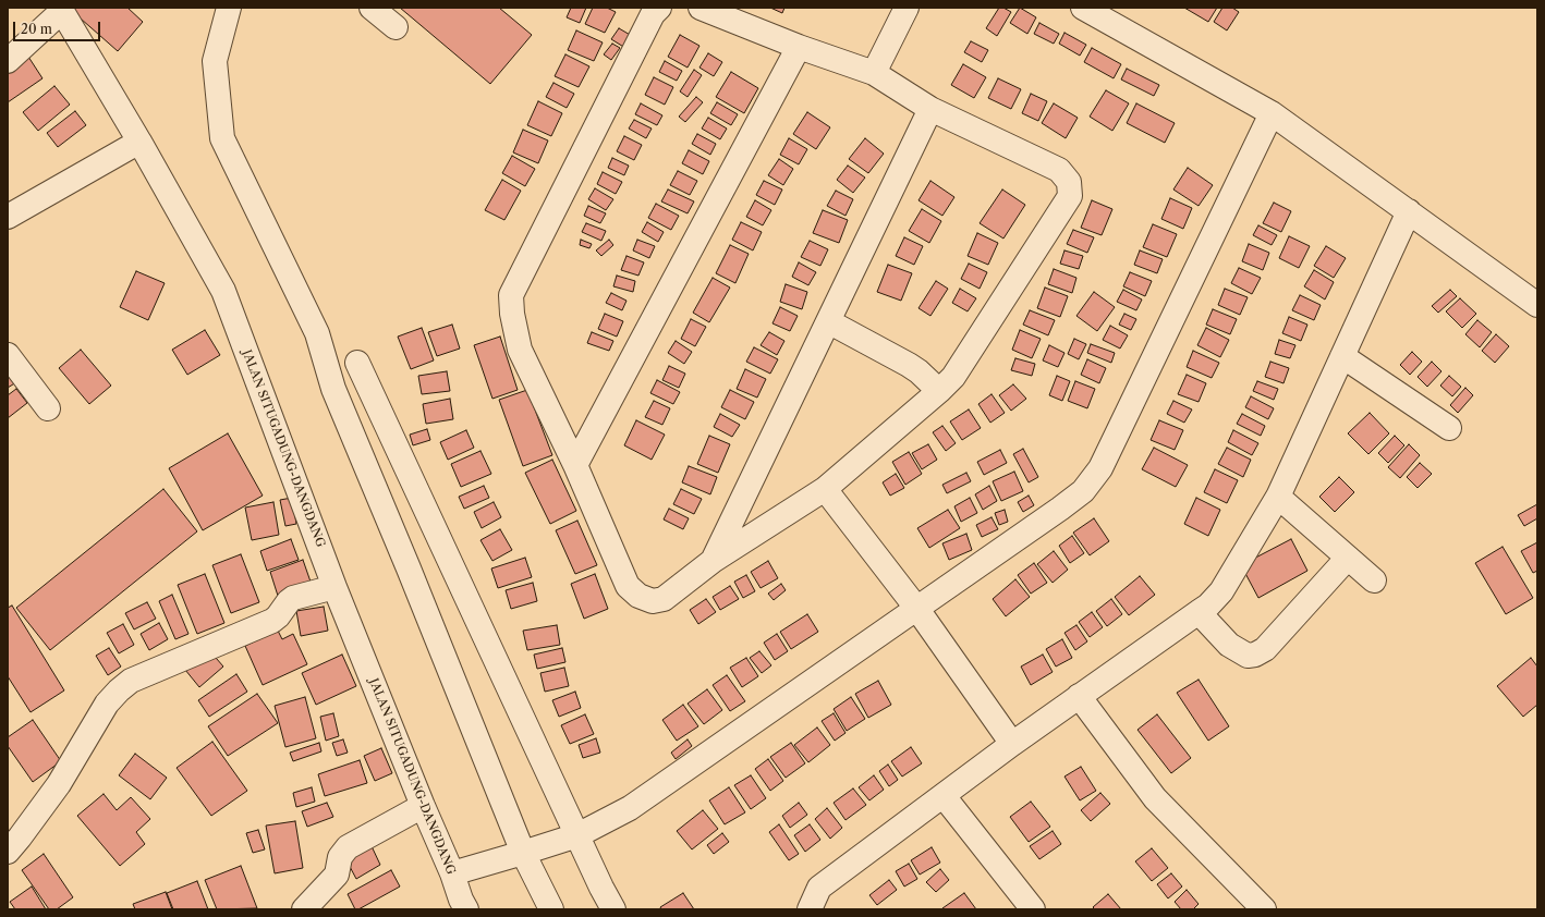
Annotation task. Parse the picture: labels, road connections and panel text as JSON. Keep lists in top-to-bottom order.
{
  "streets": {
    "street": ["JALAN SITUGADUNG-DANGDANG"]
  },
  "scale_bar": "20 m"
}
